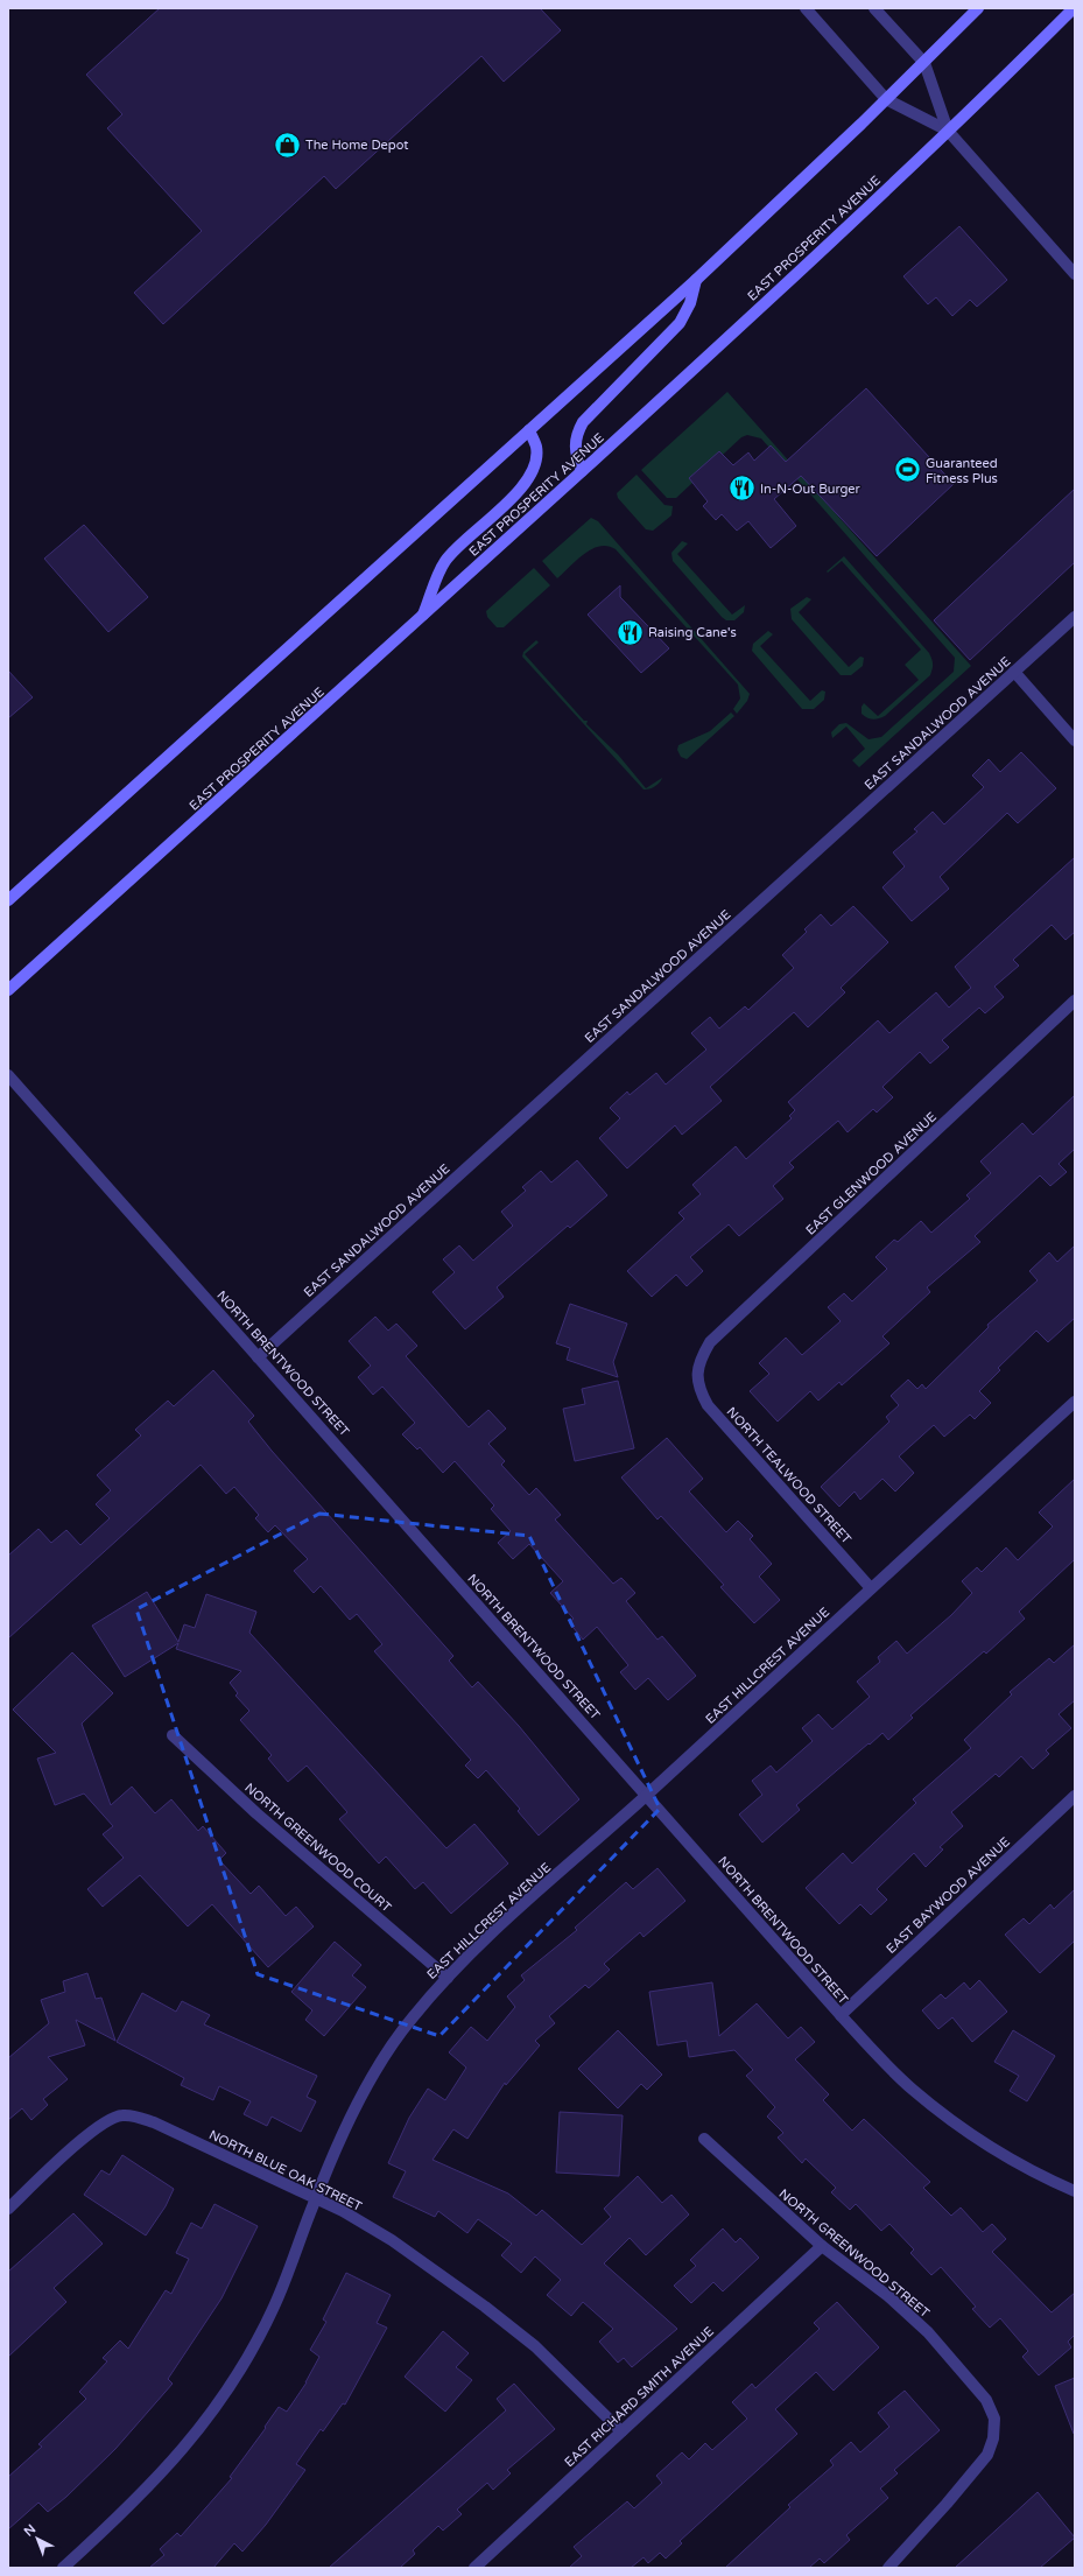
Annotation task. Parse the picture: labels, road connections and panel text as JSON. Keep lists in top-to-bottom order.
{
  "streets": {
    "main road": ["EAST PROSPERITY AVENUE"],
    "street": [
      "EAST SANDALWOOD AVENUE",
      "EAST GLENWOOD AVENUE",
      "NORTH BRENTWOOD STREET",
      "NORTH TEALWOOD STREET",
      "EAST HILLCREST AVENUE",
      "NORTH GREENWOOD COURT",
      "EAST BAYWOOD AVENUE",
      "NORTH BLUE OAK STREET",
      "NORTH GREENWOOD STREET",
      "EAST RICHARD SMITH AVENUE"
    ]
  },
  "crossings": [
    ["EAST SANDALWOOD AVENUE", "NORTH BRENTWOOD STREET"],
    ["EAST GLENWOOD AVENUE", "NORTH TEALWOOD STREET"],
    ["NORTH BRENTWOOD STREET", "EAST HILLCREST AVENUE"],
    ["NORTH BRENTWOOD STREET", "EAST BAYWOOD AVENUE"],
    ["NORTH TEALWOOD STREET", "EAST HILLCREST AVENUE"],
    ["EAST HILLCREST AVENUE", "NORTH GREENWOOD COURT"],
    ["EAST HILLCREST AVENUE", "NORTH BLUE OAK STREET"],
    ["NORTH BLUE OAK STREET", "EAST RICHARD SMITH AVENUE"],
    ["NORTH GREENWOOD STREET", "EAST RICHARD SMITH AVENUE"]
  ],
  "places": {
    "shop": ["The Home Depot"],
    "sports": ["Guaranteed Fitness Plus"],
    "restaurant": ["In-N-Out Burger", "Raising Cane's"]
  },
  "north": "top left"
}
